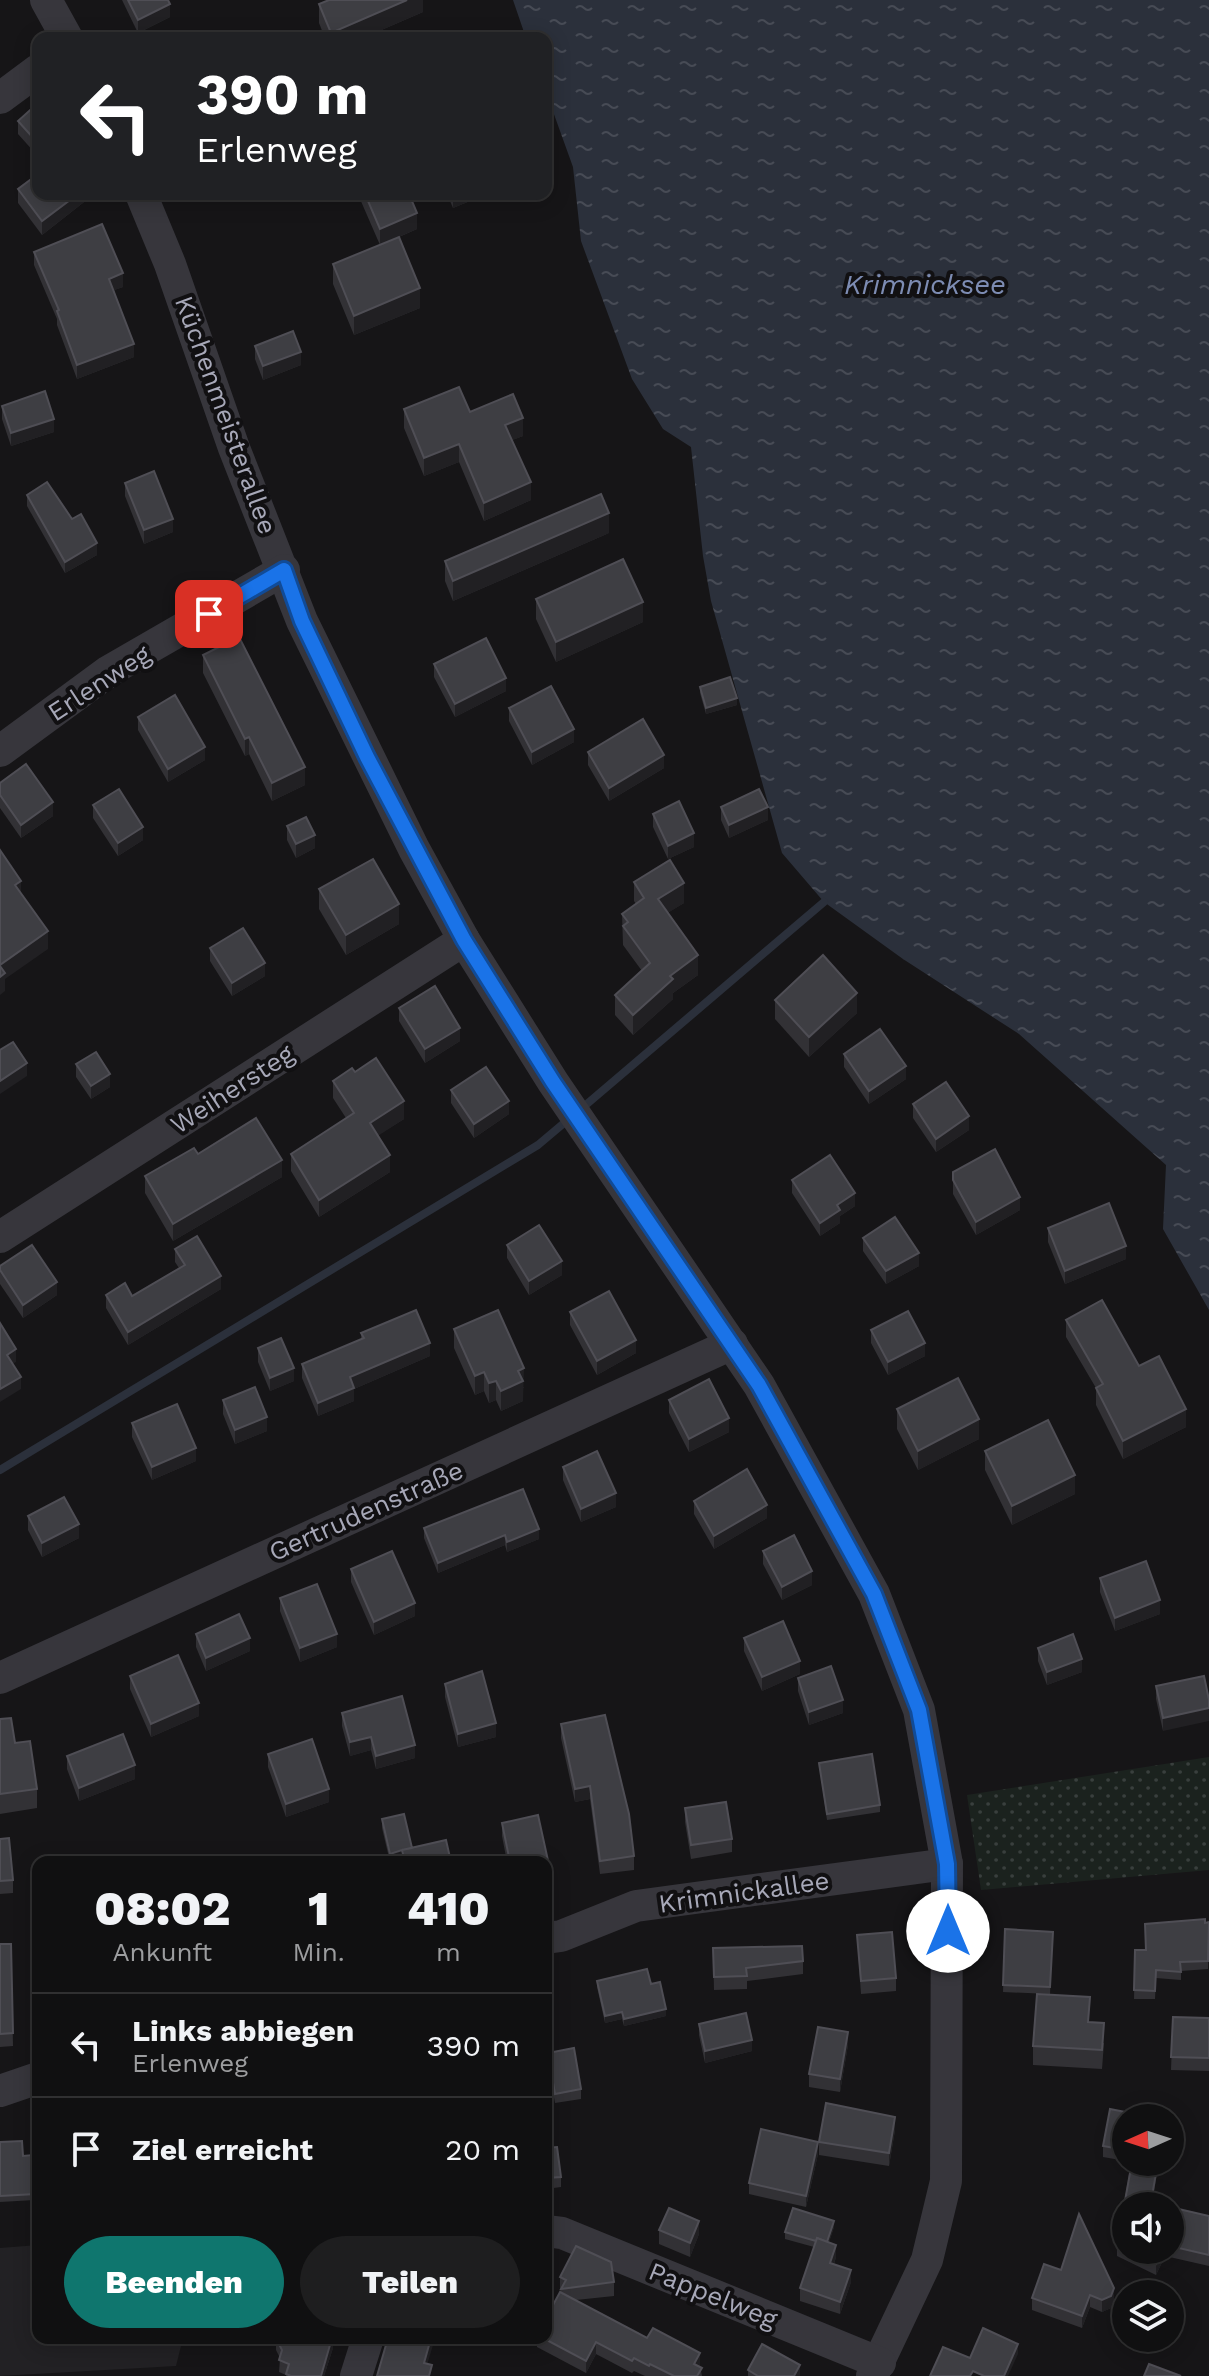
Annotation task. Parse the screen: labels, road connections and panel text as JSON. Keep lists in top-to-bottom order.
{
  "streets": {
    "street": [
      "Küchenmeisterallee",
      "Erlenweg",
      "Weihersteg",
      "Gertrudenstraße",
      "Krimnickallee",
      "Pappelweg"
    ]
  },
  "crossings": [
    ["Küchenmeisterallee", "Erlenweg"],
    ["Küchenmeisterallee", "Weihersteg"],
    ["Küchenmeisterallee", "Gertrudenstraße"],
    ["Küchenmeisterallee", "Krimnickallee"],
    ["Küchenmeisterallee", "Pappelweg"]
  ],
  "water": ["Krimnicksee"],
  "north": "left",
  "page": {
    "turn": ["390 m", "Erlenweg"],
    "eta": [
      "08:02",
      "Ankunft",
      "1",
      "Min.",
      "410",
      "m"
    ],
    "list": [
      {
        "name": "Links abbiegen",
        "note": "Erlenweg",
        "value": "390 m"
      },
      {
        "name": "Ziel erreicht",
        "value": "20 m"
      }
    ],
    "buttons": ["Beenden", "Teilen"]
  }
}
